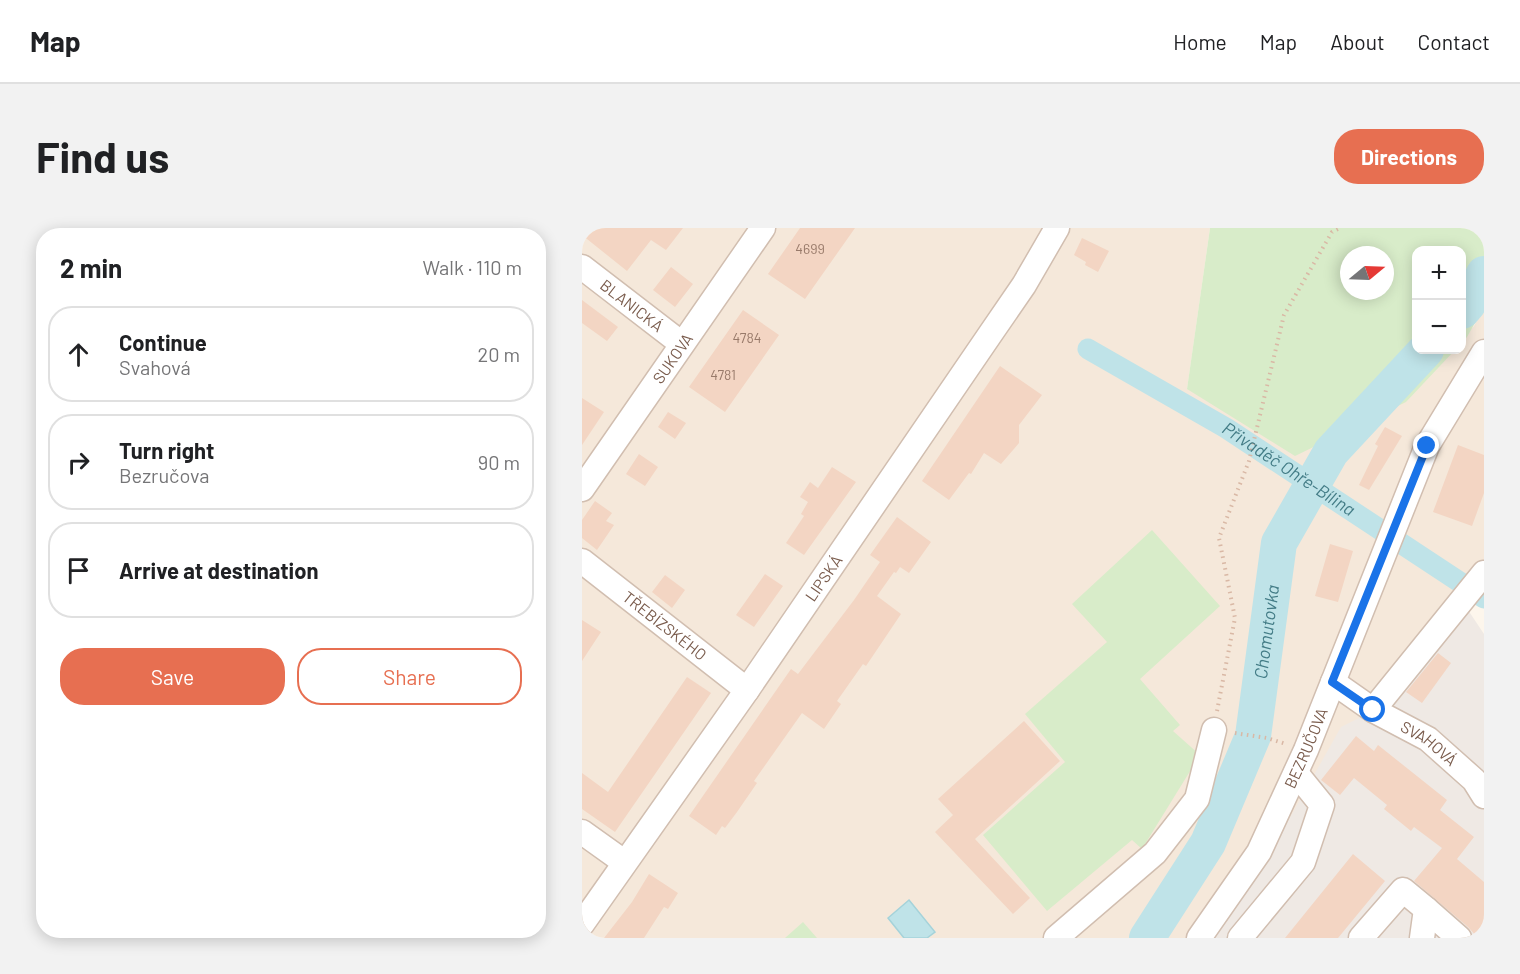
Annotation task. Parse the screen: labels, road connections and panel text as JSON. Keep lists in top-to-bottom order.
{
  "streets": {
    "street": [
      "BLANICKÁ",
      "SUKOVA",
      "LIPSKÁ",
      "TŘEBÍZSKÉHO",
      "SVAHOVÁ",
      "BEZRUČOVA"
    ]
  },
  "crossings": [
    ["BLANICKÁ", "SUKOVA"],
    ["LIPSKÁ", "TŘEBÍZSKÉHO"],
    ["SVAHOVÁ", "BEZRUČOVA"]
  ],
  "water": ["Přivaděč Ohře-Bílina", "Chomutovka"],
  "house_numbers": ["4699", "4784", "4781"],
  "north": "right",
  "page": {
    "header": "Map",
    "nav": [
      "Home",
      "Map",
      "About",
      "Contact"
    ],
    "buttons": [
      "Directions",
      ["Save", "Share"]
    ],
    "title": "Find us",
    "heading": ["2 min", "Walk · 110 m"],
    "map_buttons": ["+", "−"],
    "list": [
      ["Continue", "Svahová", "20 m"],
      ["Turn right", "Bezručova", "90 m"],
      "Arrive at destination"
    ]
  }
}
